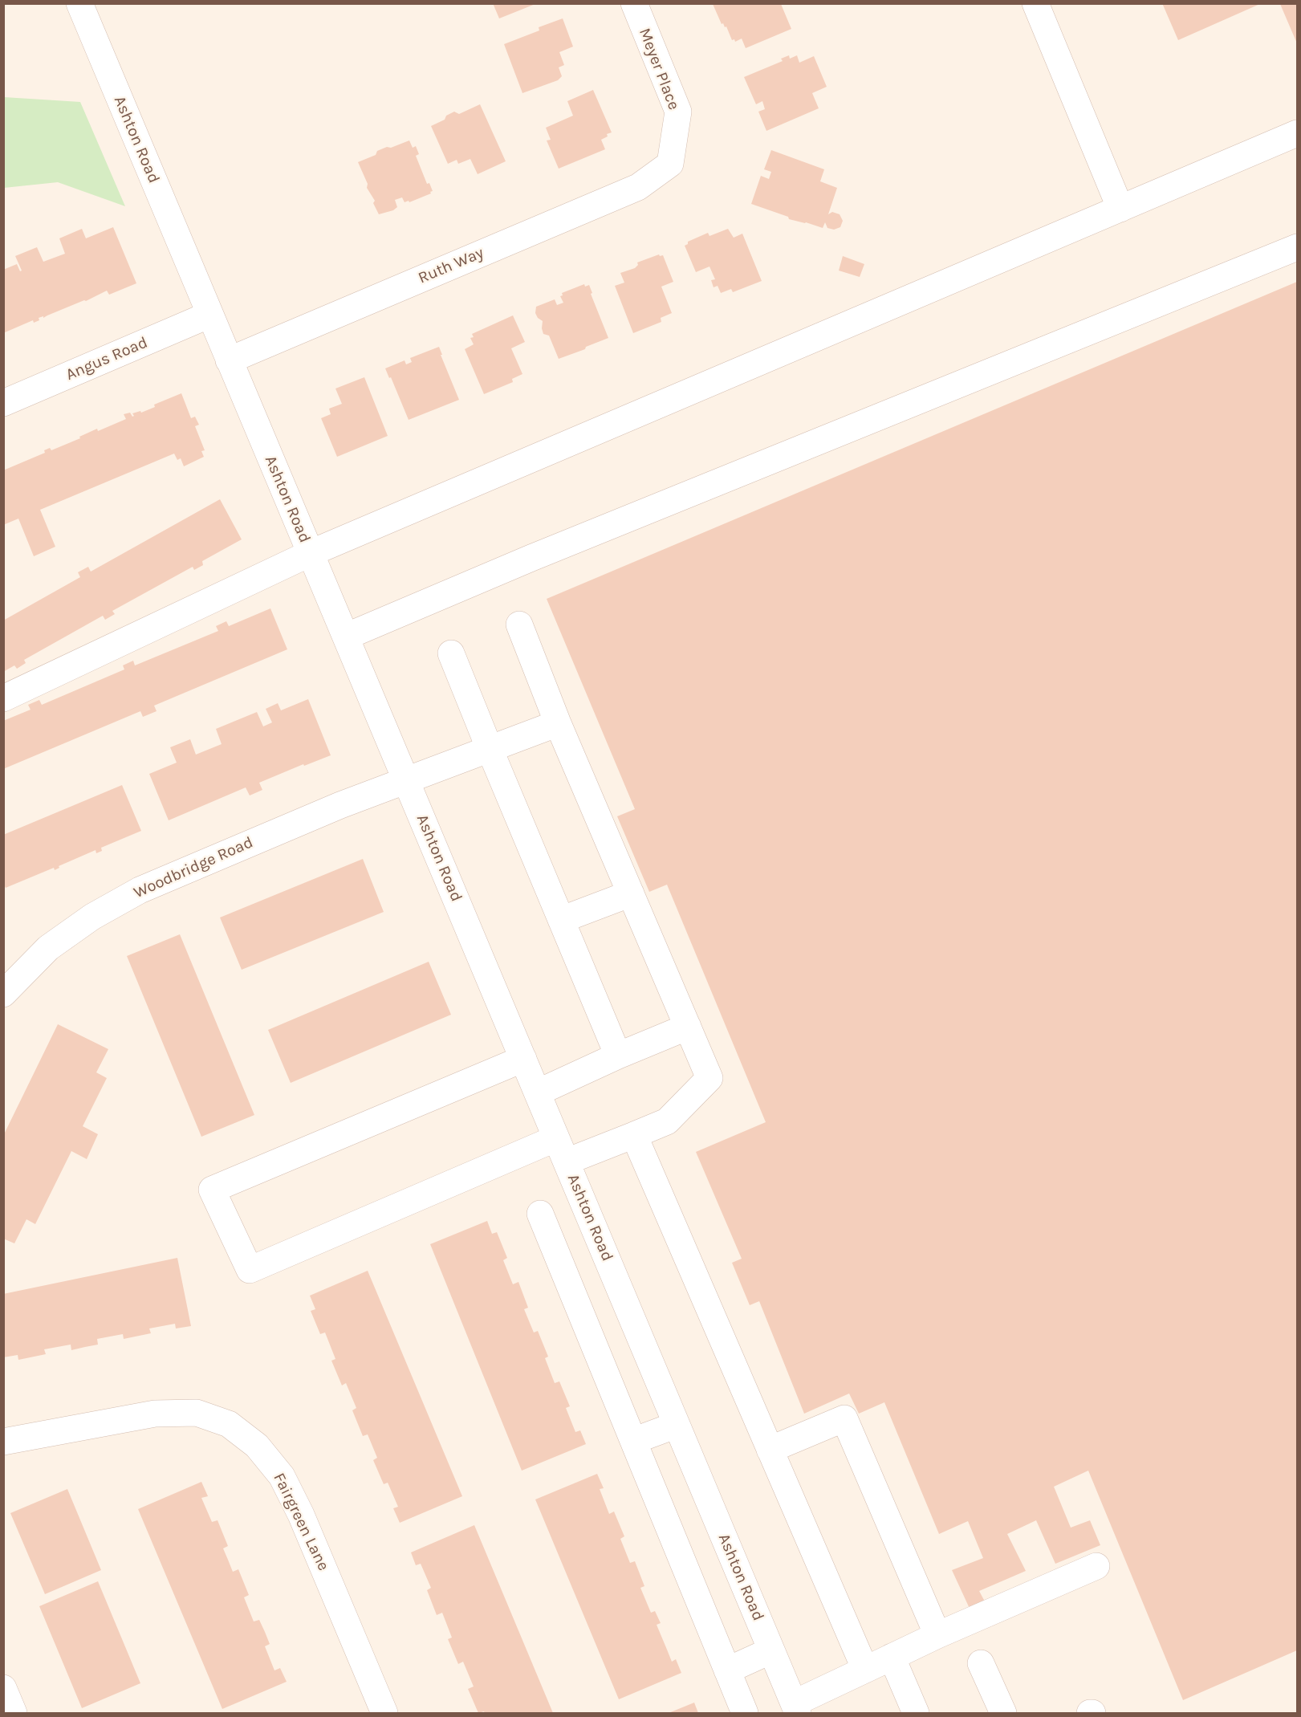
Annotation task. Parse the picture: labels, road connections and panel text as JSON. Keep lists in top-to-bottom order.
{
  "streets": {
    "street": [
      "Meyer Place",
      "Ashton Road",
      "Ruth Way",
      "Angus Road",
      "Woodbridge Road",
      "Fairgreen Lane"
    ]
  },
  "crossings": [
    ["Meyer Place", "Ruth Way"],
    ["Ashton Road", "Ruth Way"],
    ["Ashton Road", "Angus Road"],
    ["Ashton Road", "Woodbridge Road"]
  ]
}
